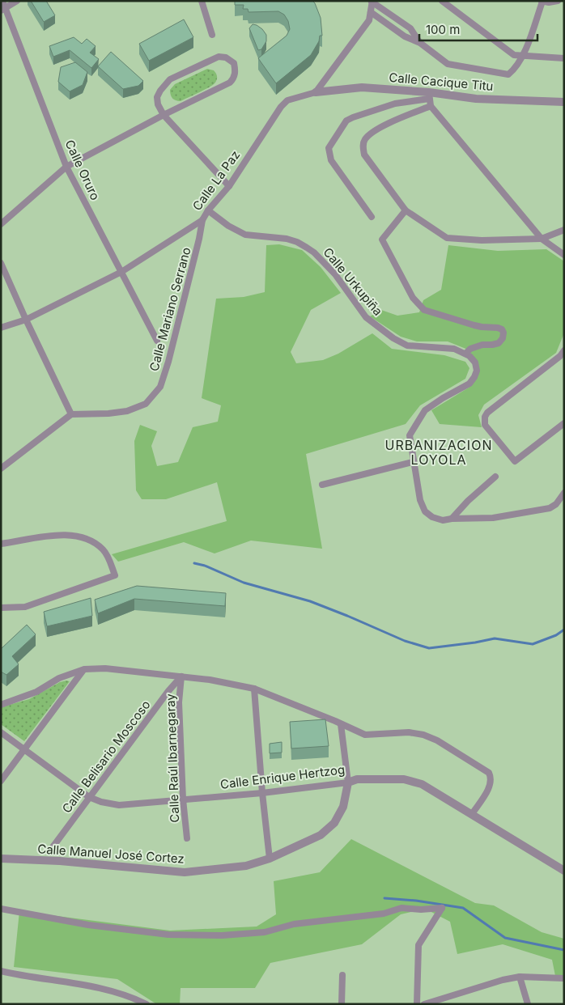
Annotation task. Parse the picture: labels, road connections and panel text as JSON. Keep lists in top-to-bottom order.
{
  "streets": {
    "street": [
      "Calle Cacique Titu",
      "Calle Oruro",
      "Calle La Paz",
      "Calle Urkupiña",
      "Calle Mariano Serrano",
      "Calle Belisario Moscoso",
      "Calle Raúl Ibarnegaray",
      "Calle Enrique Hertzog",
      "Calle Manuel José Cortez"
    ]
  },
  "crossings": [
    ["Calle Cacique Titu", "Calle La Paz"],
    ["Calle Oruro", "Calle La Paz"],
    ["Calle La Paz", "Calle Urkupiña"],
    ["Calle La Paz", "Calle Mariano Serrano"],
    ["Calle Belisario Moscoso", "Calle Raúl Ibarnegaray"],
    ["Calle Belisario Moscoso", "Calle Enrique Hertzog"],
    ["Calle Raúl Ibarnegaray", "Calle Enrique Hertzog"],
    ["Calle Enrique Hertzog", "Calle Manuel José Cortez"]
  ],
  "districts": ["URBANIZACION LOYOLA"],
  "scale_bar": "100 m"
}
